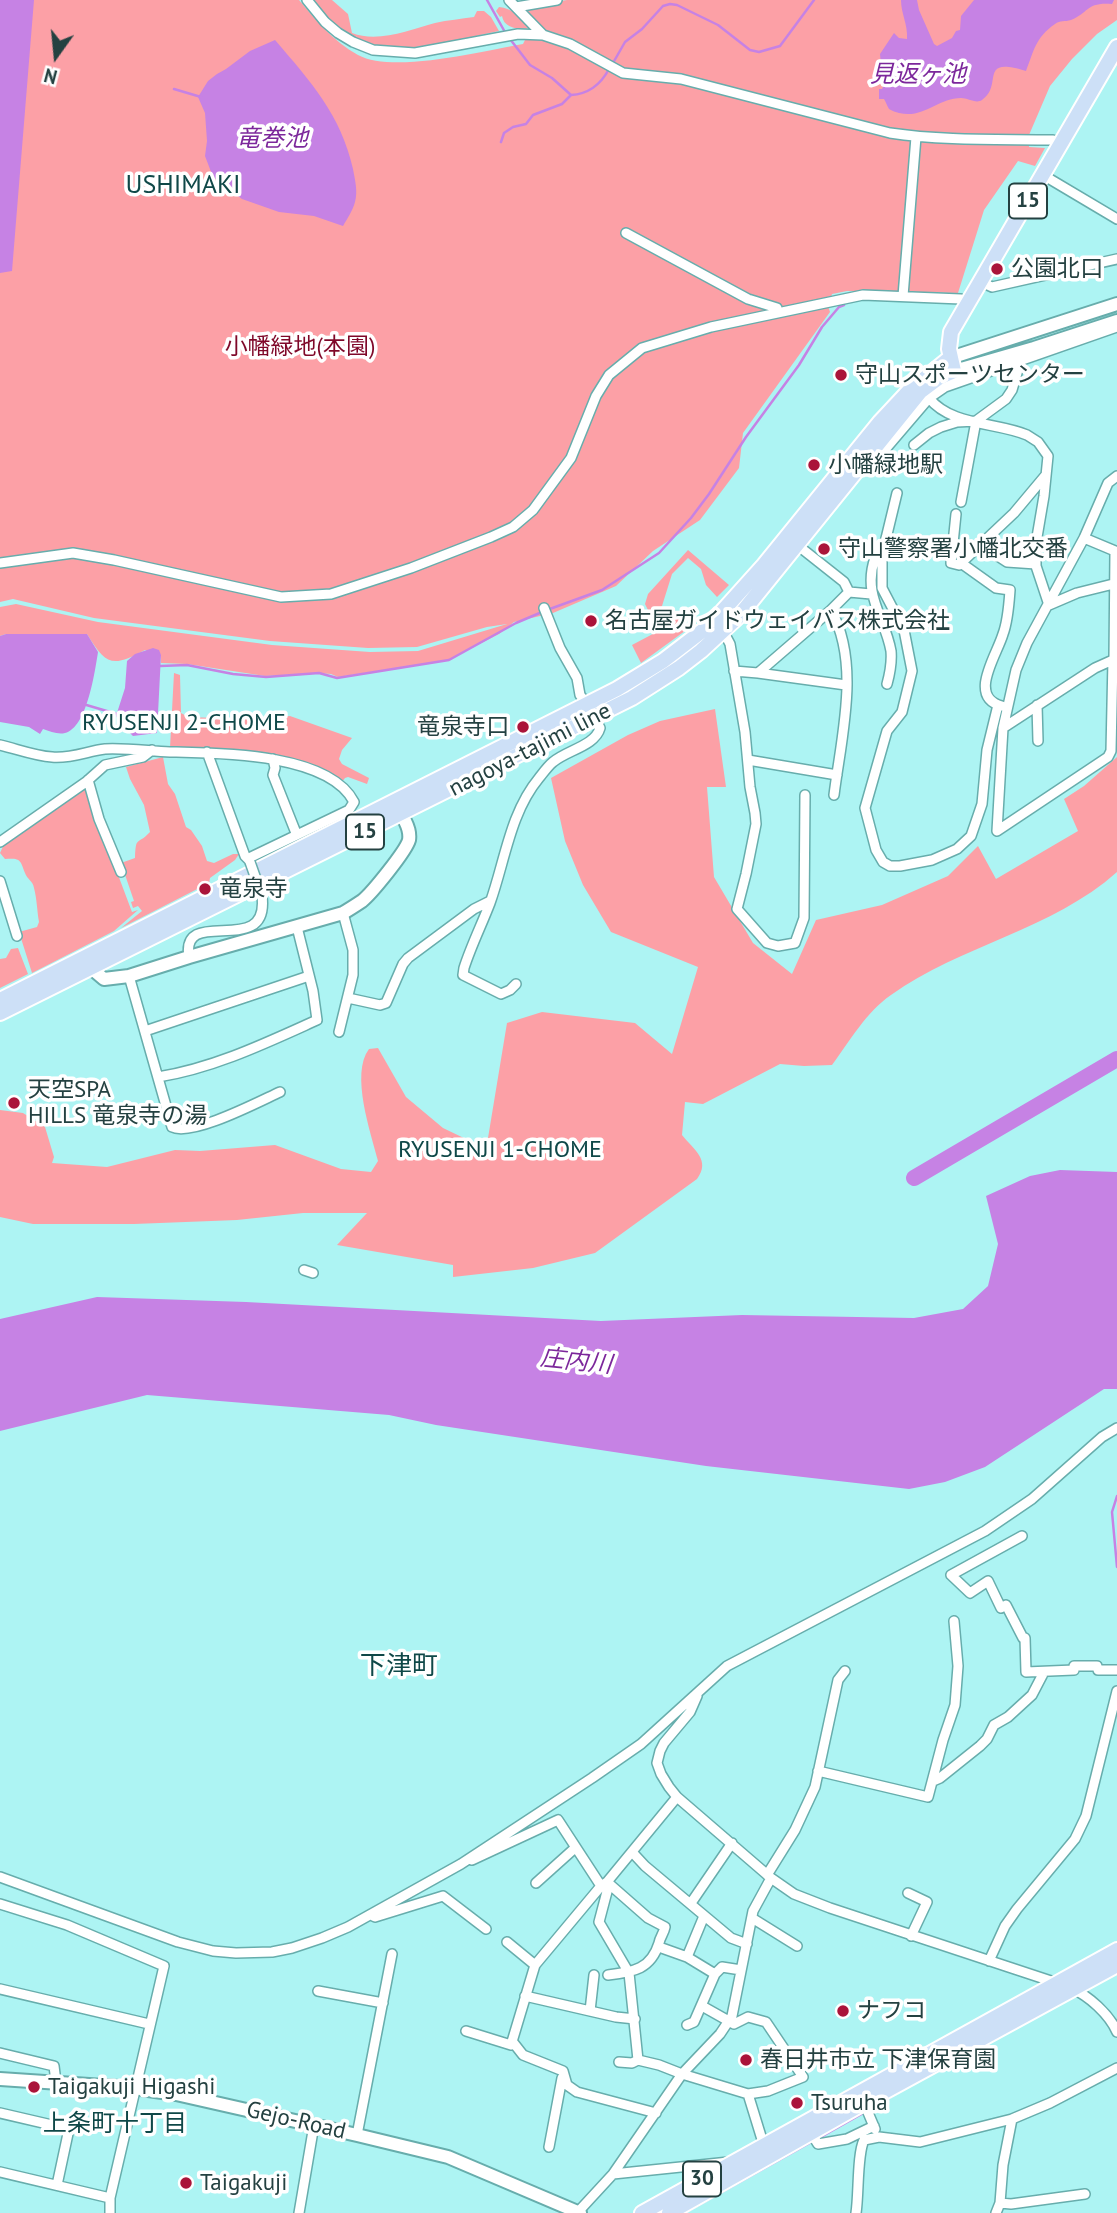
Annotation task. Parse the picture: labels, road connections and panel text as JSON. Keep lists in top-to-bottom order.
{
  "streets": {
    "main road": ["15", "nagoya-tajimi line", "30"],
    "street": ["Gejo-Road"]
  },
  "crossings": [
    ["15", "nagoya-tajimi line"]
  ],
  "districts": [
    "USHIMAKI",
    "RYUSENJI 2-CHOME",
    "RYUSENJI 1-CHOME",
    "下津町",
    "上条町十丁目"
  ],
  "water": ["見返ヶ池", "竜巻池", "庄内川"],
  "parks": ["小幡緑地(本園)"],
  "places": [
    "公園北口",
    "守山スポーツセンター",
    "小幡緑地駅",
    "守山警察署小幡北交番",
    "名古屋ガイドウェイバス株式会社",
    "竜泉寺口",
    "竜泉寺",
    "天空SPA HILLS 竜泉寺の湯",
    "ナフコ",
    "春日井市立 下津保育園",
    "Taigakuji Higashi",
    "Tsuruha",
    "Taigakuji"
  ],
  "north": "bottom"
}
